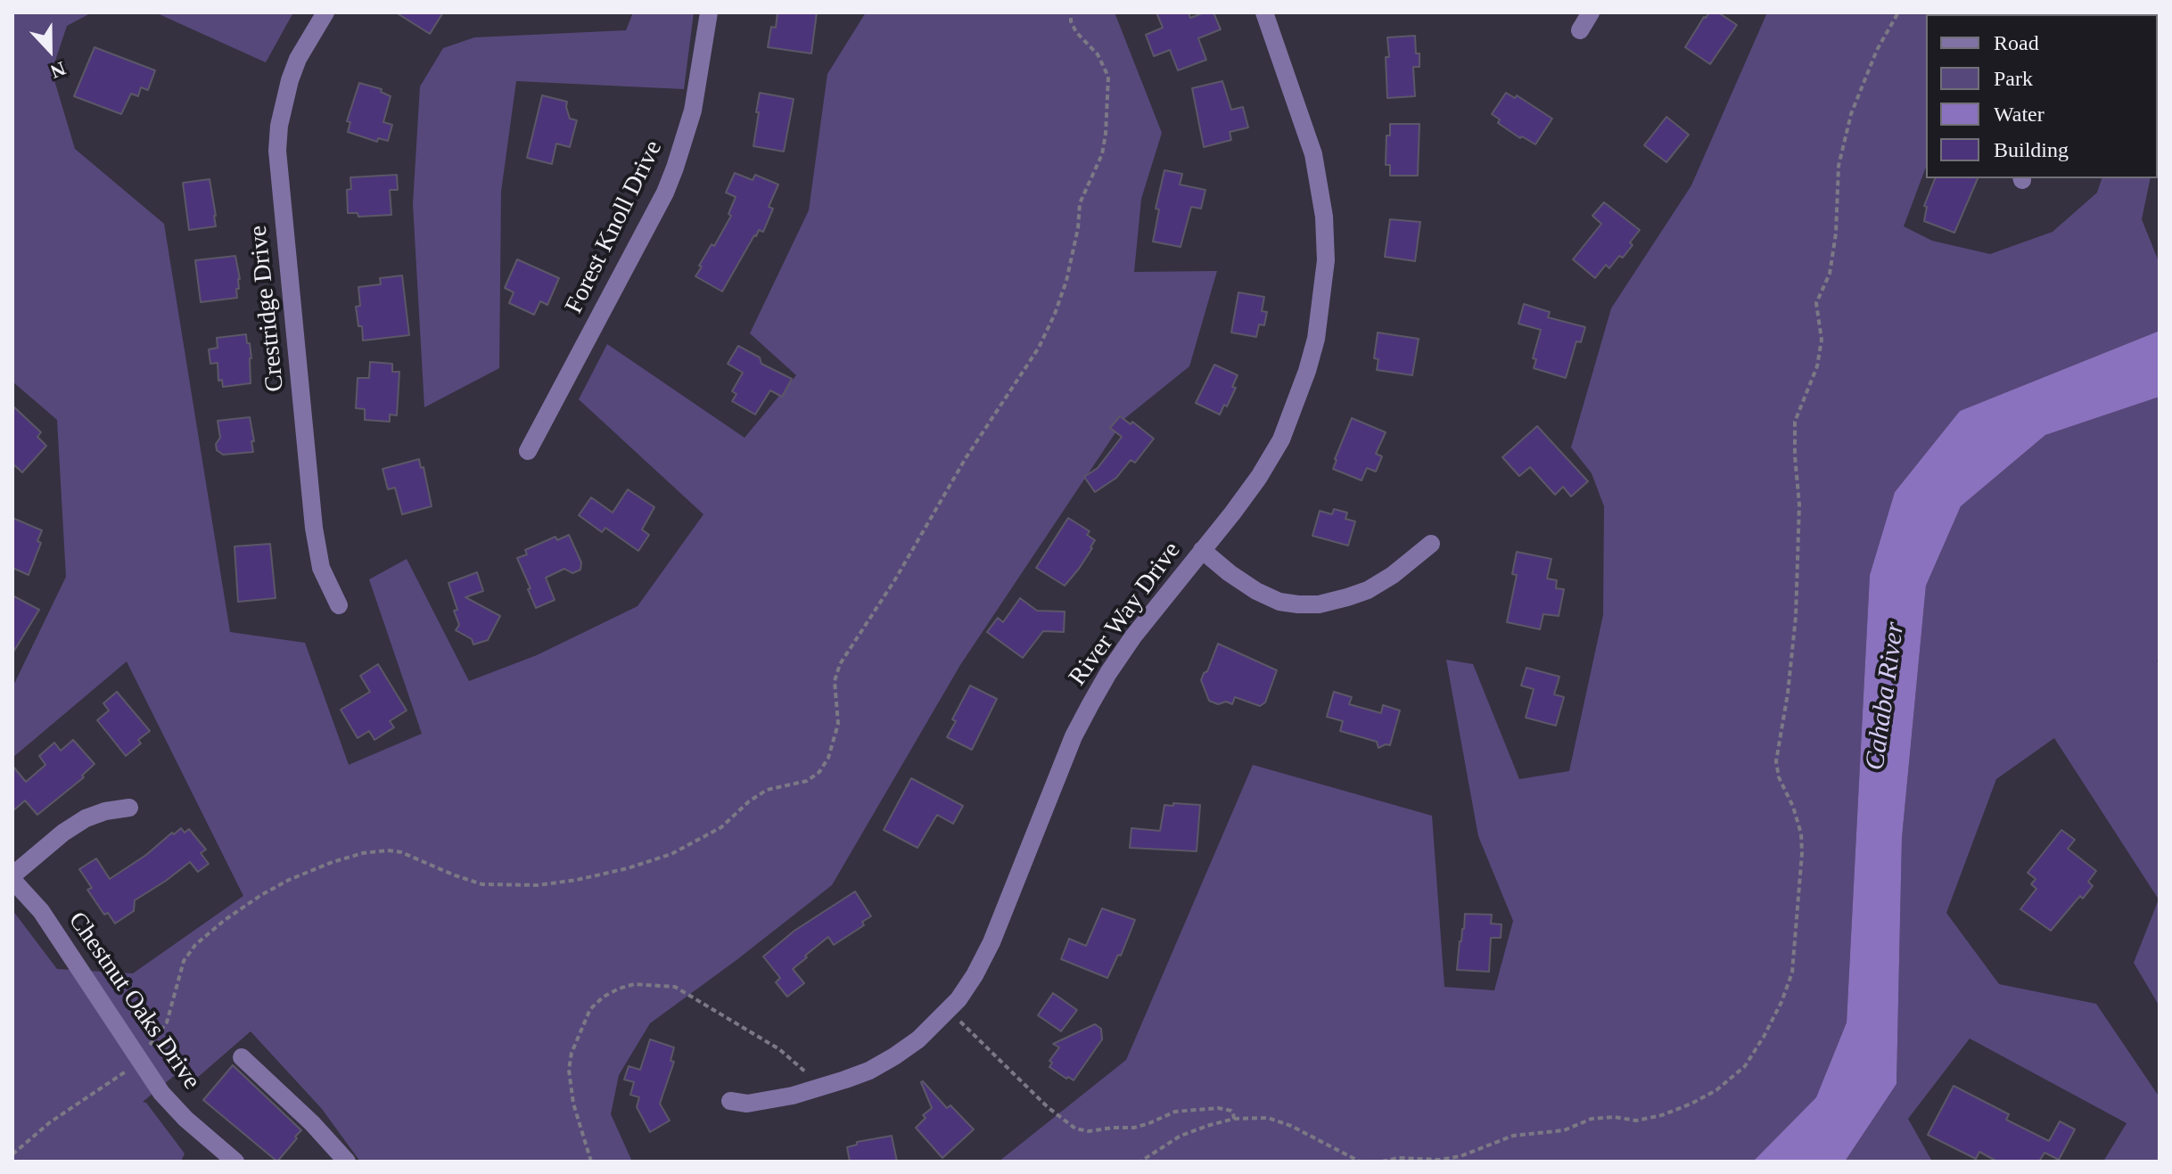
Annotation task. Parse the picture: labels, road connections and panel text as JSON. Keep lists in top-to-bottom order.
{
  "streets": {
    "street": [
      "Forest Knoll Drive",
      "Crestridge Drive",
      "River Way Drive",
      "Chestnut Oaks Drive"
    ]
  },
  "water": ["Cahaba River"],
  "legend": [
    "Road",
    "Park",
    "Water",
    "Building"
  ],
  "north": "bottom"
}
